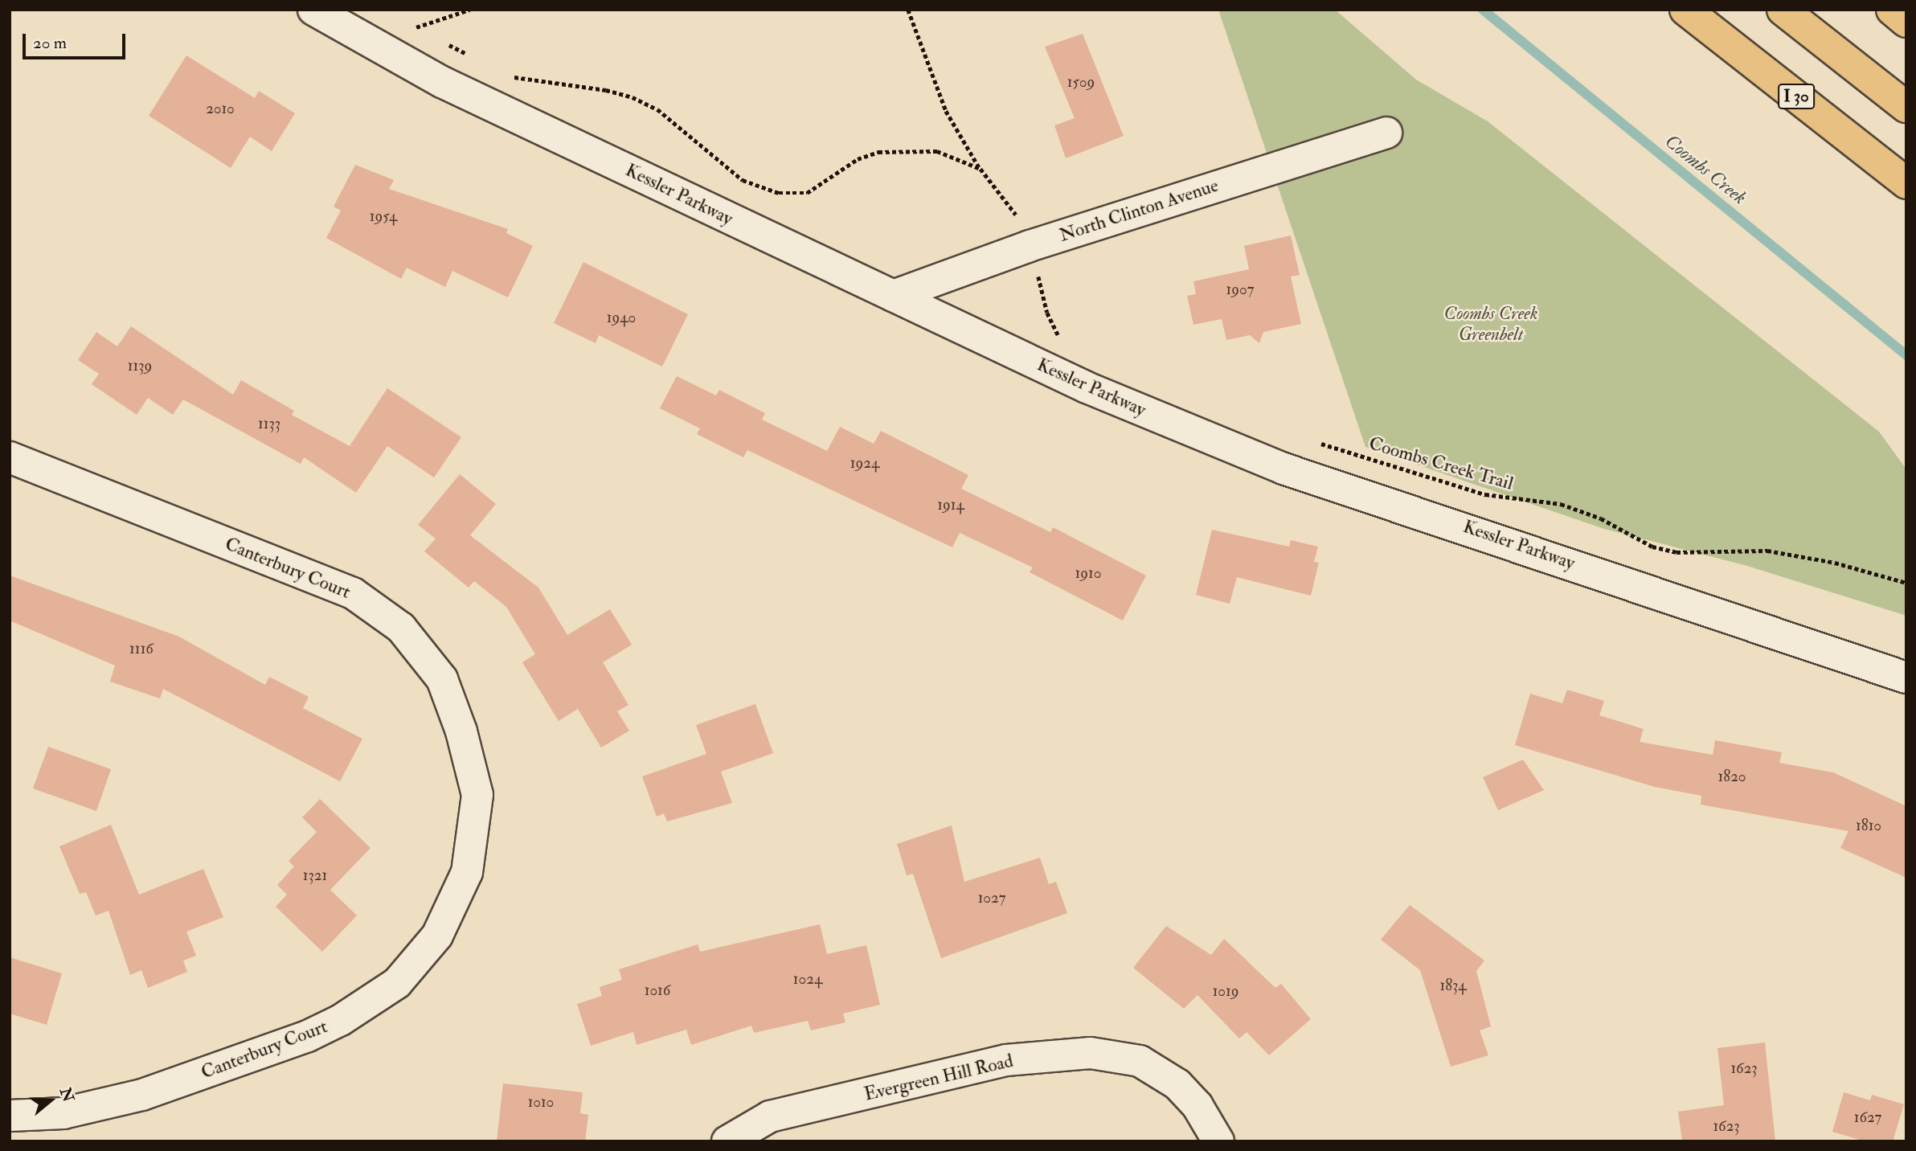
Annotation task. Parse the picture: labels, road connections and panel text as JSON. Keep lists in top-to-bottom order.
{
  "streets": {
    "highway": ["I 30"],
    "street": [
      "Kessler Parkway",
      "North Clinton Avenue",
      "Canterbury Court",
      "Evergreen Hill Road"
    ],
    "path": ["Coombs Creek Trail"]
  },
  "crossings": [
    ["Kessler Parkway", "North Clinton Avenue"]
  ],
  "water": ["Coombs Creek"],
  "parks": ["Coombs Creek Greenbelt"],
  "house_numbers": [
    "1509",
    "2010",
    "1954",
    "1907",
    "1940",
    "1139",
    "1133",
    "1924",
    "1914",
    "1910",
    "1116",
    "1820",
    "1810",
    "1321",
    "1027",
    "1024",
    "1834",
    "1016",
    "1019",
    "1623",
    "1010",
    "1627",
    "1623"
  ],
  "scale_bar": "20 m",
  "north": "right"
}
